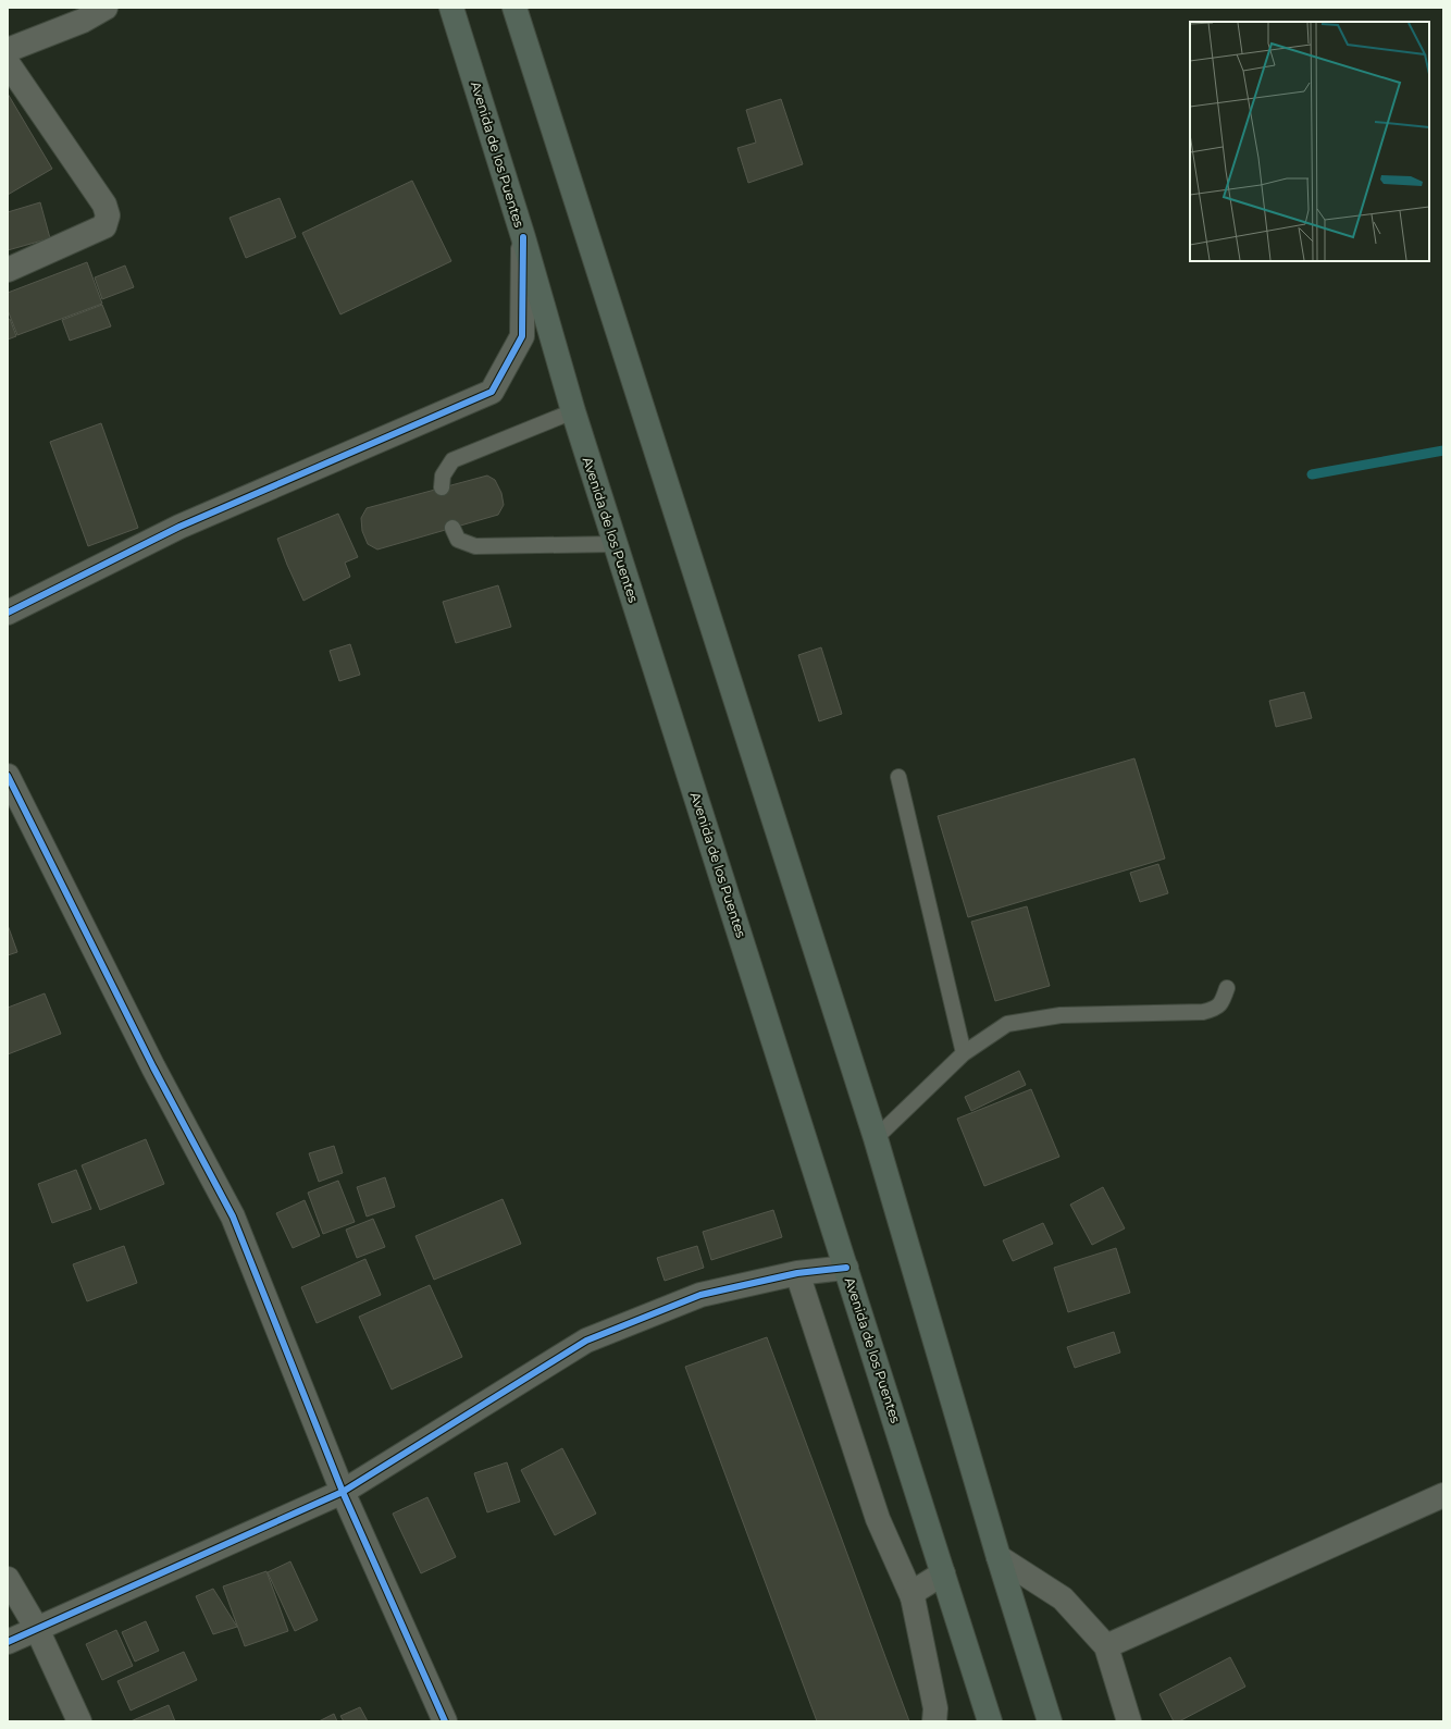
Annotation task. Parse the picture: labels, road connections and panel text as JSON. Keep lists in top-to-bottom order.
{
  "streets": {
    "main road": ["Avenida de los Puentes"]
  }
}
